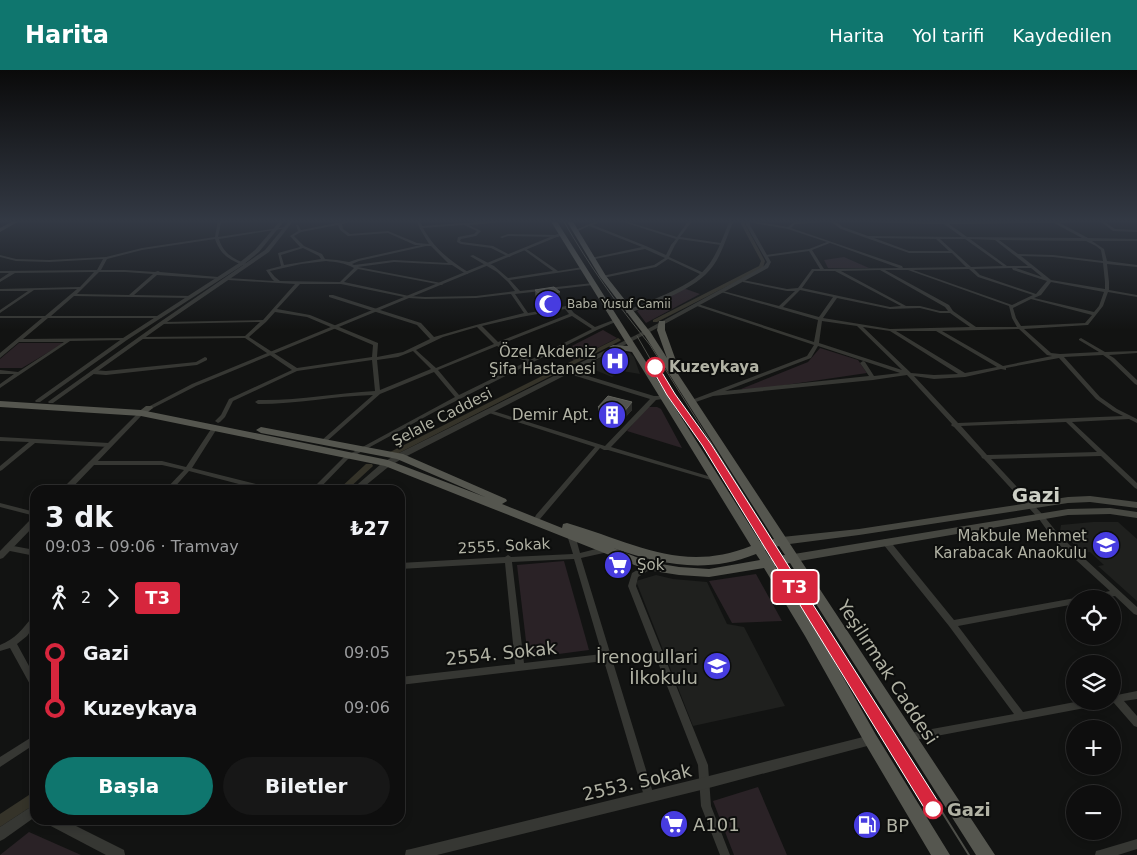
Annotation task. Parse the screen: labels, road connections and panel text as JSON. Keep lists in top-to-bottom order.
{
  "streets": {
    "main road": ["Yeşilırmak Caddesi"],
    "street": [
      "Şelale Caddesi",
      "2555. Sokak",
      "2554. Sokak",
      "2553. Sokak"
    ]
  },
  "crossings": [
    ["Şelale Caddesi", "Yeşilırmak Caddesi"]
  ],
  "districts": ["Gazi"],
  "places": {
    "mosque": ["Baba Yusuf Camii"],
    "hospital": ["Özel Akdeniz Şifa Hastanesi"],
    "other": ["Kuzeykaya", "Gazi"],
    "building": ["Demir Apt."],
    "school or university": ["Makbule Mehmet Karabacak Anaokulu", "İrenogullari İlkokulu"],
    "supermarket": ["Şok", "A101"],
    "fuel station": ["BP"]
  },
  "lines": ["tram line T3"],
  "page": {
    "header": "Harita",
    "nav": ["Harita", "Yol tarifi", "Kaydedilen"],
    "on_map": "T3",
    "heading": ["3 dk", "09:03 – 09:06 · Tramvay", "₺27"],
    "legs": ["2", "T3"],
    "map_buttons": ["+", "−"],
    "list": [
      {
        "name": "Gazi",
        "value": "09:05"
      },
      {
        "name": "Kuzeykaya",
        "value": "09:06"
      }
    ],
    "buttons": ["Başla", "Biletler"]
  }
}
